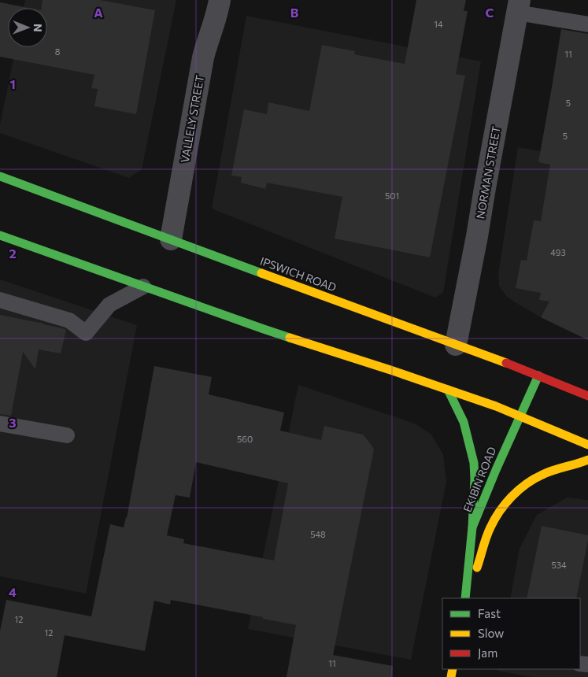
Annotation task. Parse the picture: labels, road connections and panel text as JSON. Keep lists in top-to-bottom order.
{
  "streets": {
    "main road": ["IPSWICH ROAD", "EKIBIN ROAD"],
    "street": ["VALLELY STREET", "NORMAN STREET"]
  },
  "crossings": [
    ["VALLELY STREET", "IPSWICH ROAD"],
    ["NORMAN STREET", "IPSWICH ROAD"],
    ["IPSWICH ROAD", "EKIBIN ROAD"]
  ],
  "house_numbers": [
    "14",
    "8",
    "11",
    "5",
    "5",
    "501",
    "493",
    "560",
    "548",
    "534",
    "12",
    "12",
    "11"
  ],
  "legend": ["Fast", "Slow", "Jam"],
  "north": "right",
  "grid": {
    "columns": ["A", "B", "C"],
    "rows": [
      "1",
      "2",
      "3",
      "4"
    ]
  }
}
